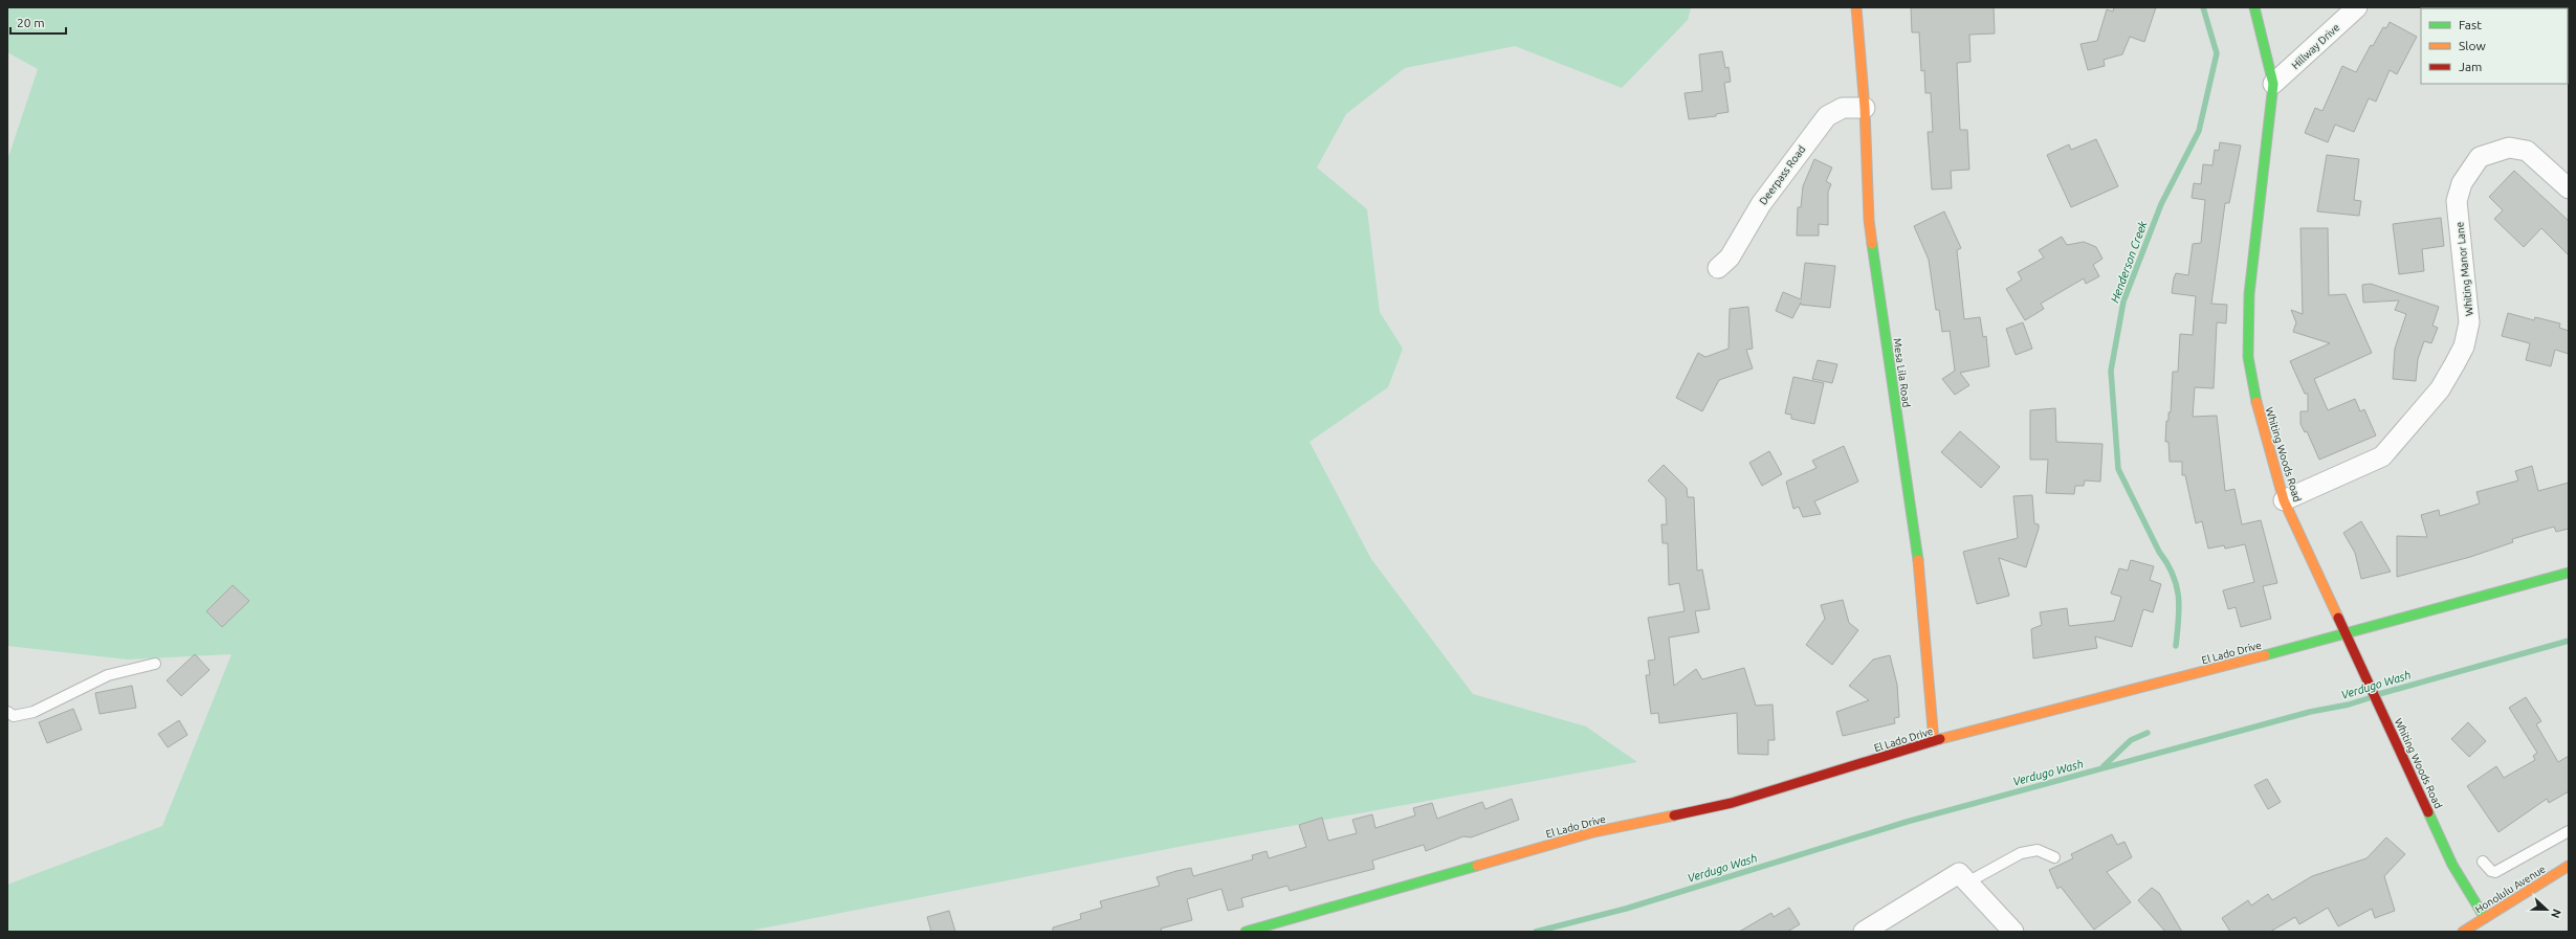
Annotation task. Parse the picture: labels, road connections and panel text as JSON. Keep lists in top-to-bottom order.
{
  "streets": {
    "street": [
      "Hillway Drive",
      "Deerpass Road",
      "Whiting Manor Lane",
      "Mesa Lila Road",
      "Whiting Woods Road",
      "El Lado Drive",
      "Honolulu Avenue"
    ]
  },
  "crossings": [
    ["Hillway Drive", "Whiting Woods Road"],
    ["Deerpass Road", "Mesa Lila Road"],
    ["Whiting Manor Lane", "Whiting Woods Road"],
    ["Mesa Lila Road", "El Lado Drive"],
    ["Whiting Woods Road", "El Lado Drive"],
    ["Whiting Woods Road", "Honolulu Avenue"]
  ],
  "water": ["Henderson Creek", "Verdugo Wash"],
  "legend": ["Fast", "Slow", "Jam"],
  "scale_bar": "20 m",
  "north": "right"
}
